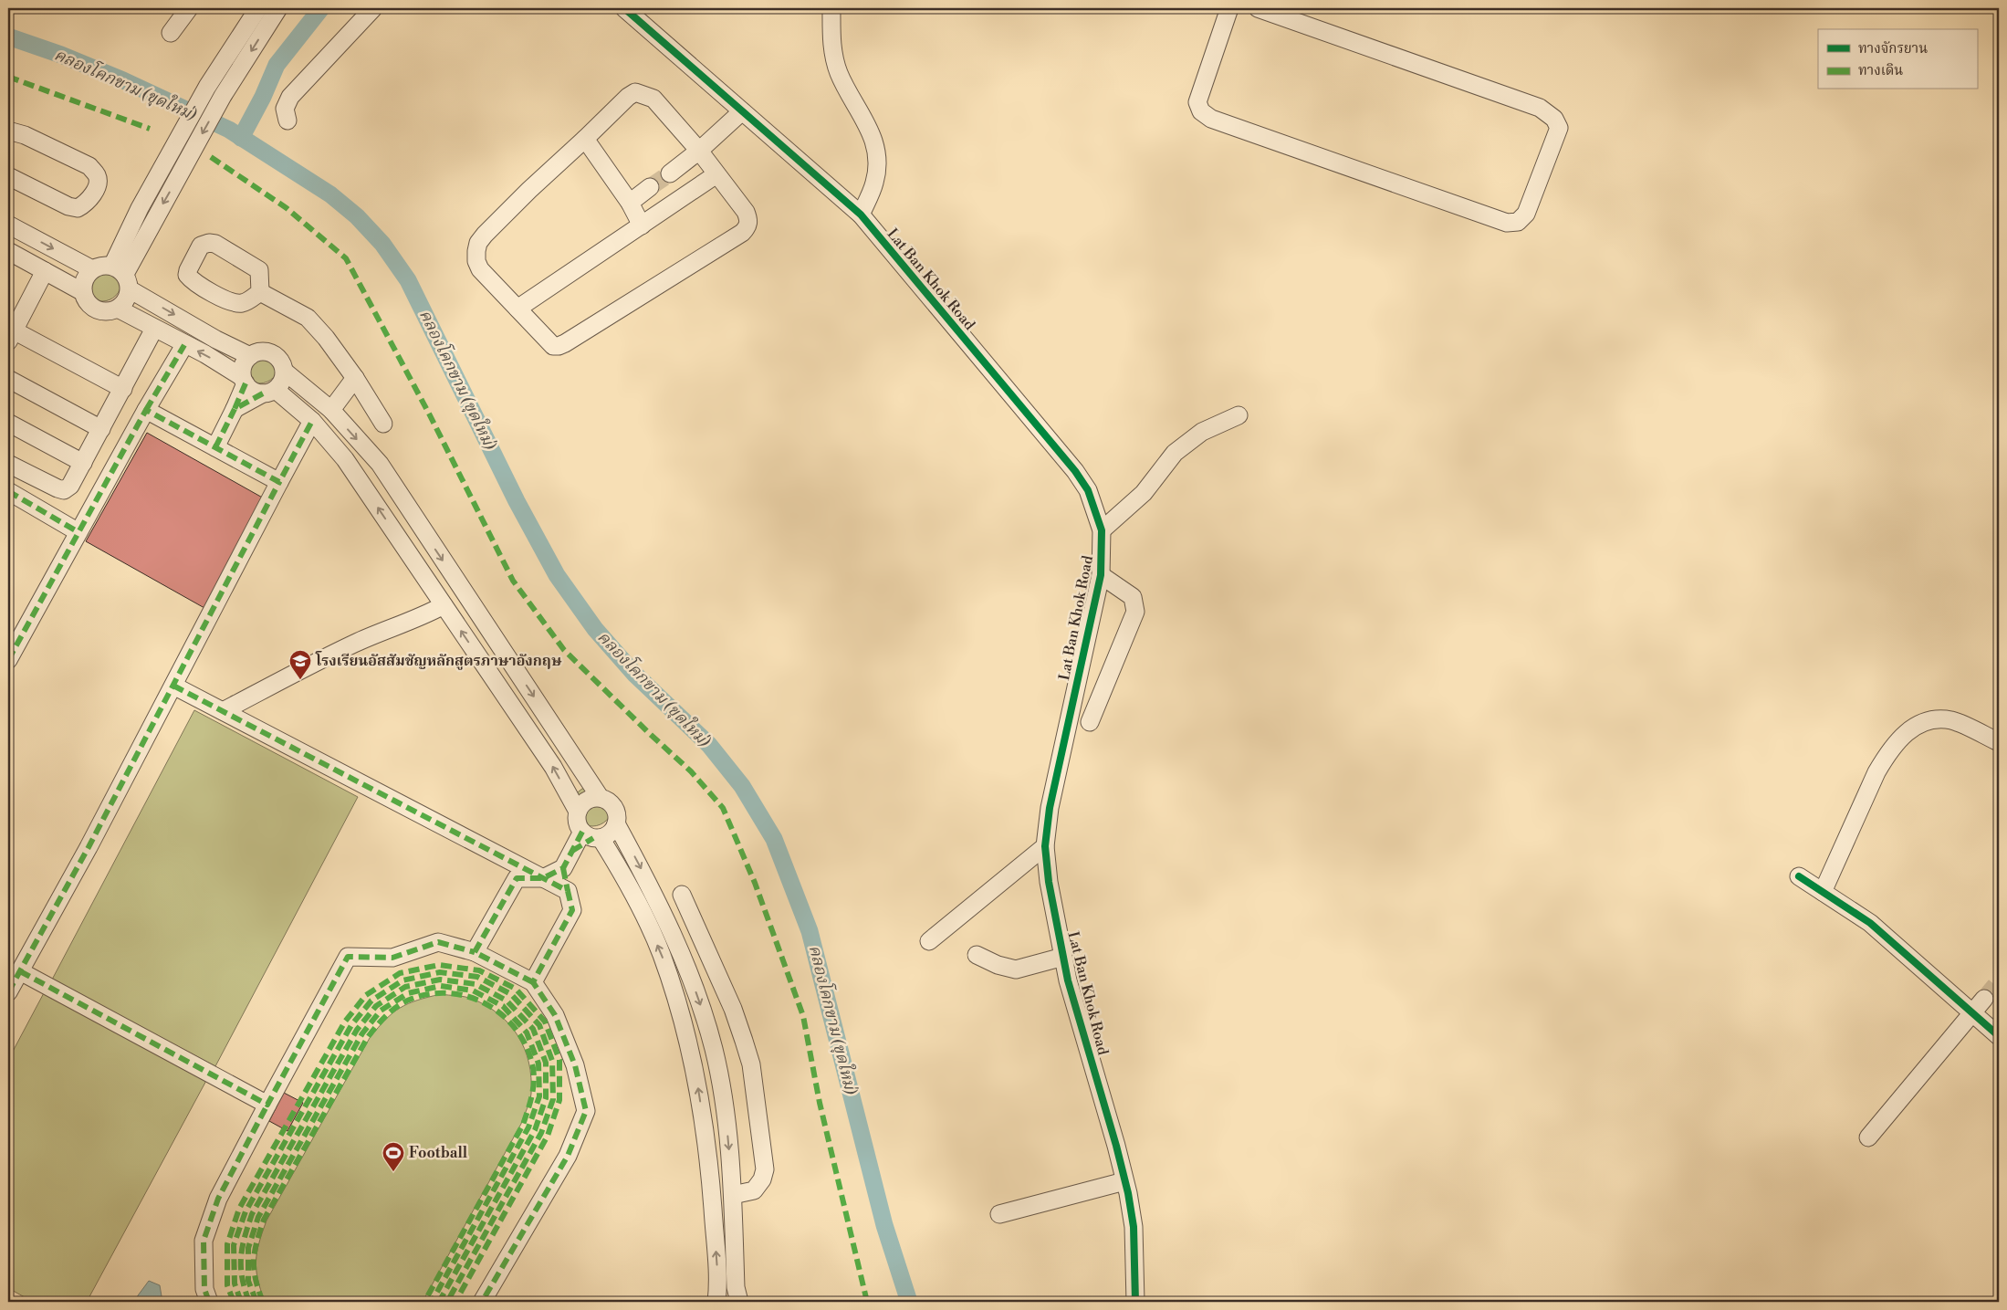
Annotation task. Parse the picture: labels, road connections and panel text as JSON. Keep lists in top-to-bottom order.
{
  "streets": {
    "street": ["Lat Ban Khok Road"]
  },
  "water": ["คลองโคกขาม (ขุดใหม่)"],
  "places": {
    "school or university": ["โรงเรียนอัสสัมชัญหลักสูตรภาษาอังกฤษ"],
    "sports": ["Football"]
  },
  "legend": ["ทางจักรยาน", "ทางเดิน"]
}
